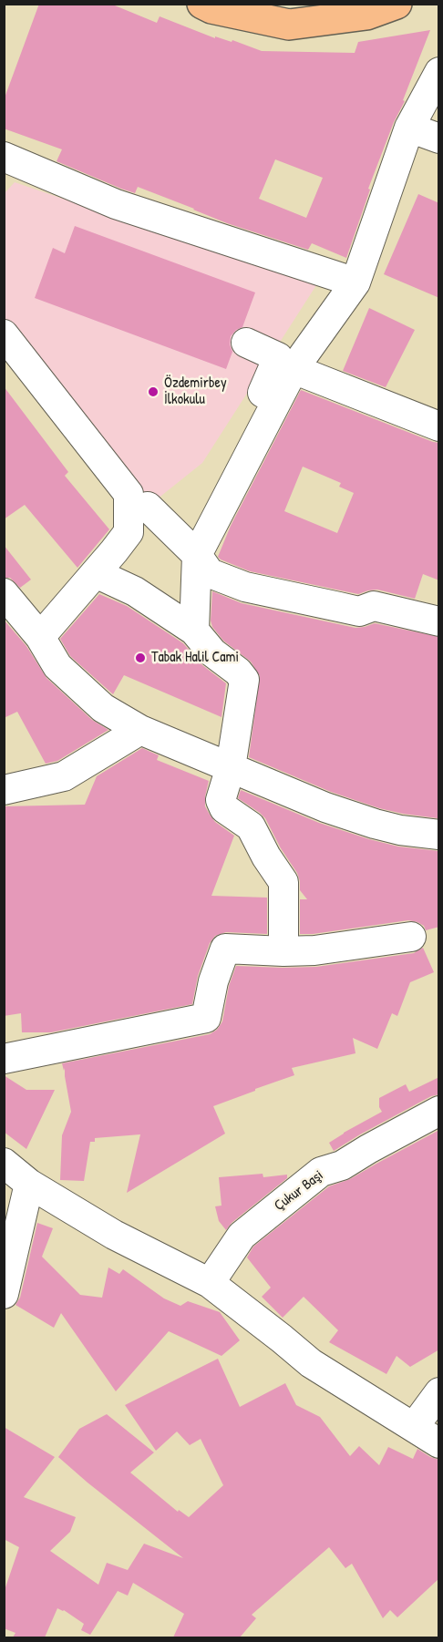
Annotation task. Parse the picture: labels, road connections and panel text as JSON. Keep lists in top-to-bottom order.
{
  "streets": {
    "street": ["Çukur Başi"]
  },
  "places": ["Özdemirbey İlkokulu", "Tabak Halil Cami"]
}
